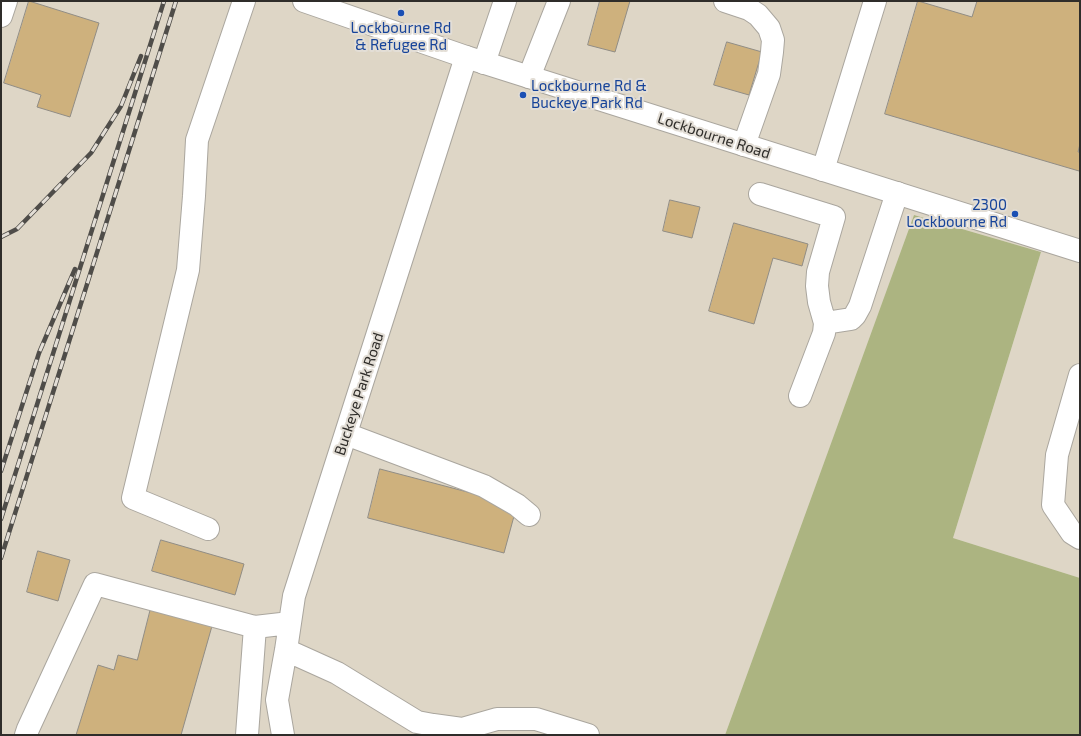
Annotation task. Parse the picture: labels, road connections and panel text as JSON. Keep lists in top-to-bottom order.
{
  "streets": {
    "main road": ["Lockbourne Road", "Buckeye Park Road"]
  },
  "crossings": [
    ["Lockbourne Road", "Buckeye Park Road"]
  ],
  "places": ["Lockbourne Rd & Refugee Rd", "Lockbourne Rd & Buckeye Park Rd", "2300 Lockbourne Rd"]
}
